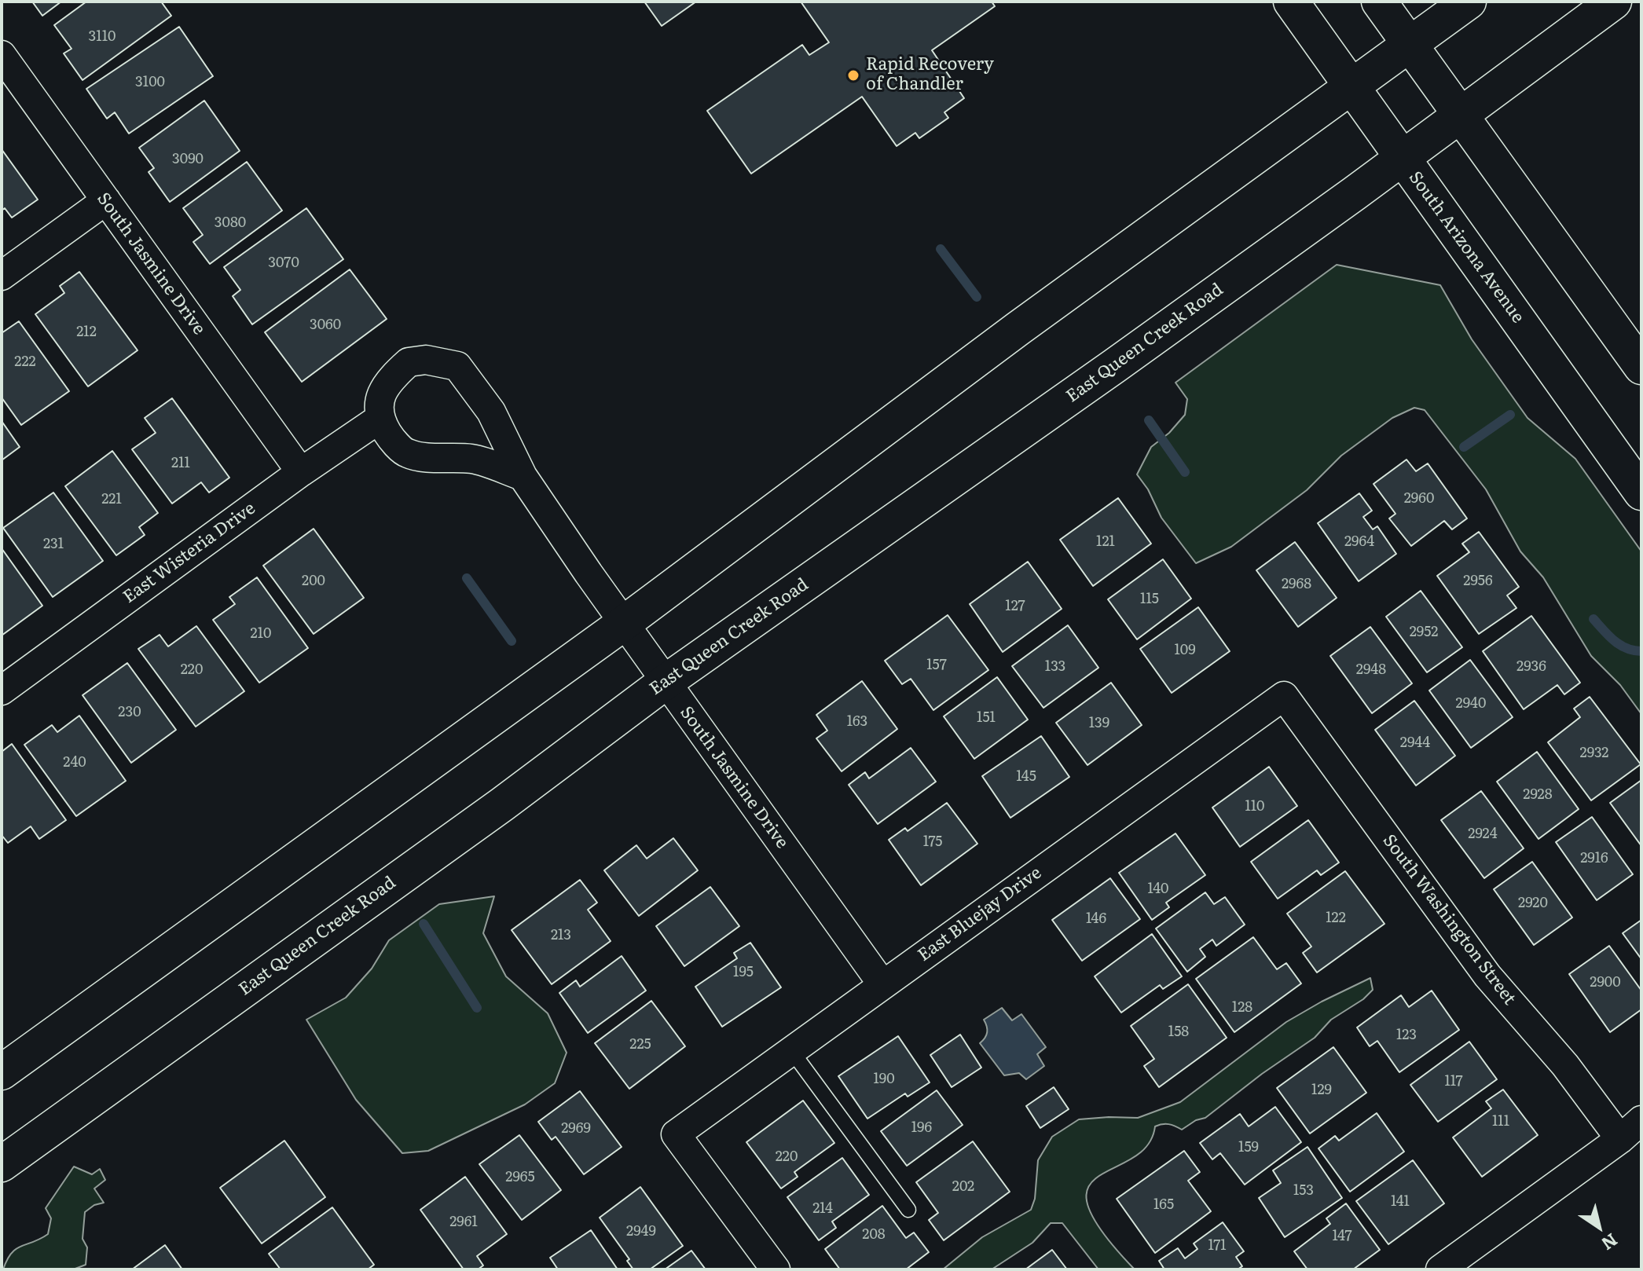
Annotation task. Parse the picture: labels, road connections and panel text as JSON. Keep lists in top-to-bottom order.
{
  "streets": {
    "main road": ["South Arizona Avenue", "East Queen Creek Road"],
    "street": [
      "South Jasmine Drive",
      "East Wisteria Drive",
      "East Bluejay Drive",
      "South Washington Street"
    ]
  },
  "crossings": [
    ["South Arizona Avenue", "East Queen Creek Road"],
    ["South Jasmine Drive", "East Queen Creek Road"],
    ["South Jasmine Drive", "East Wisteria Drive"],
    ["South Jasmine Drive", "East Bluejay Drive"],
    ["East Bluejay Drive", "South Washington Street"]
  ],
  "places": ["Rapid Recovery of Chandler"],
  "house_numbers": [
    "3110",
    "3100",
    "3090",
    "3080",
    "3070",
    "3060",
    "212",
    "222",
    "211",
    "2960",
    "221",
    "121",
    "2964",
    "231",
    "200",
    "2956",
    "2968",
    "115",
    "127",
    "2952",
    "210",
    "109",
    "157",
    "133",
    "2936",
    "220",
    "2948",
    "2940",
    "230",
    "151",
    "163",
    "139",
    "2944",
    "2932",
    "240",
    "145",
    "2928",
    "110",
    "2924",
    "175",
    "2916",
    "140",
    "2920",
    "122",
    "146",
    "213",
    "195",
    "2900",
    "128",
    "158",
    "123",
    "225",
    "190",
    "117",
    "129",
    "111",
    "196",
    "2969",
    "159",
    "220",
    "2965",
    "202",
    "153",
    "141",
    "165",
    "214",
    "2961",
    "2949",
    "208",
    "147",
    "171"
  ],
  "north": "bottom right"
}
